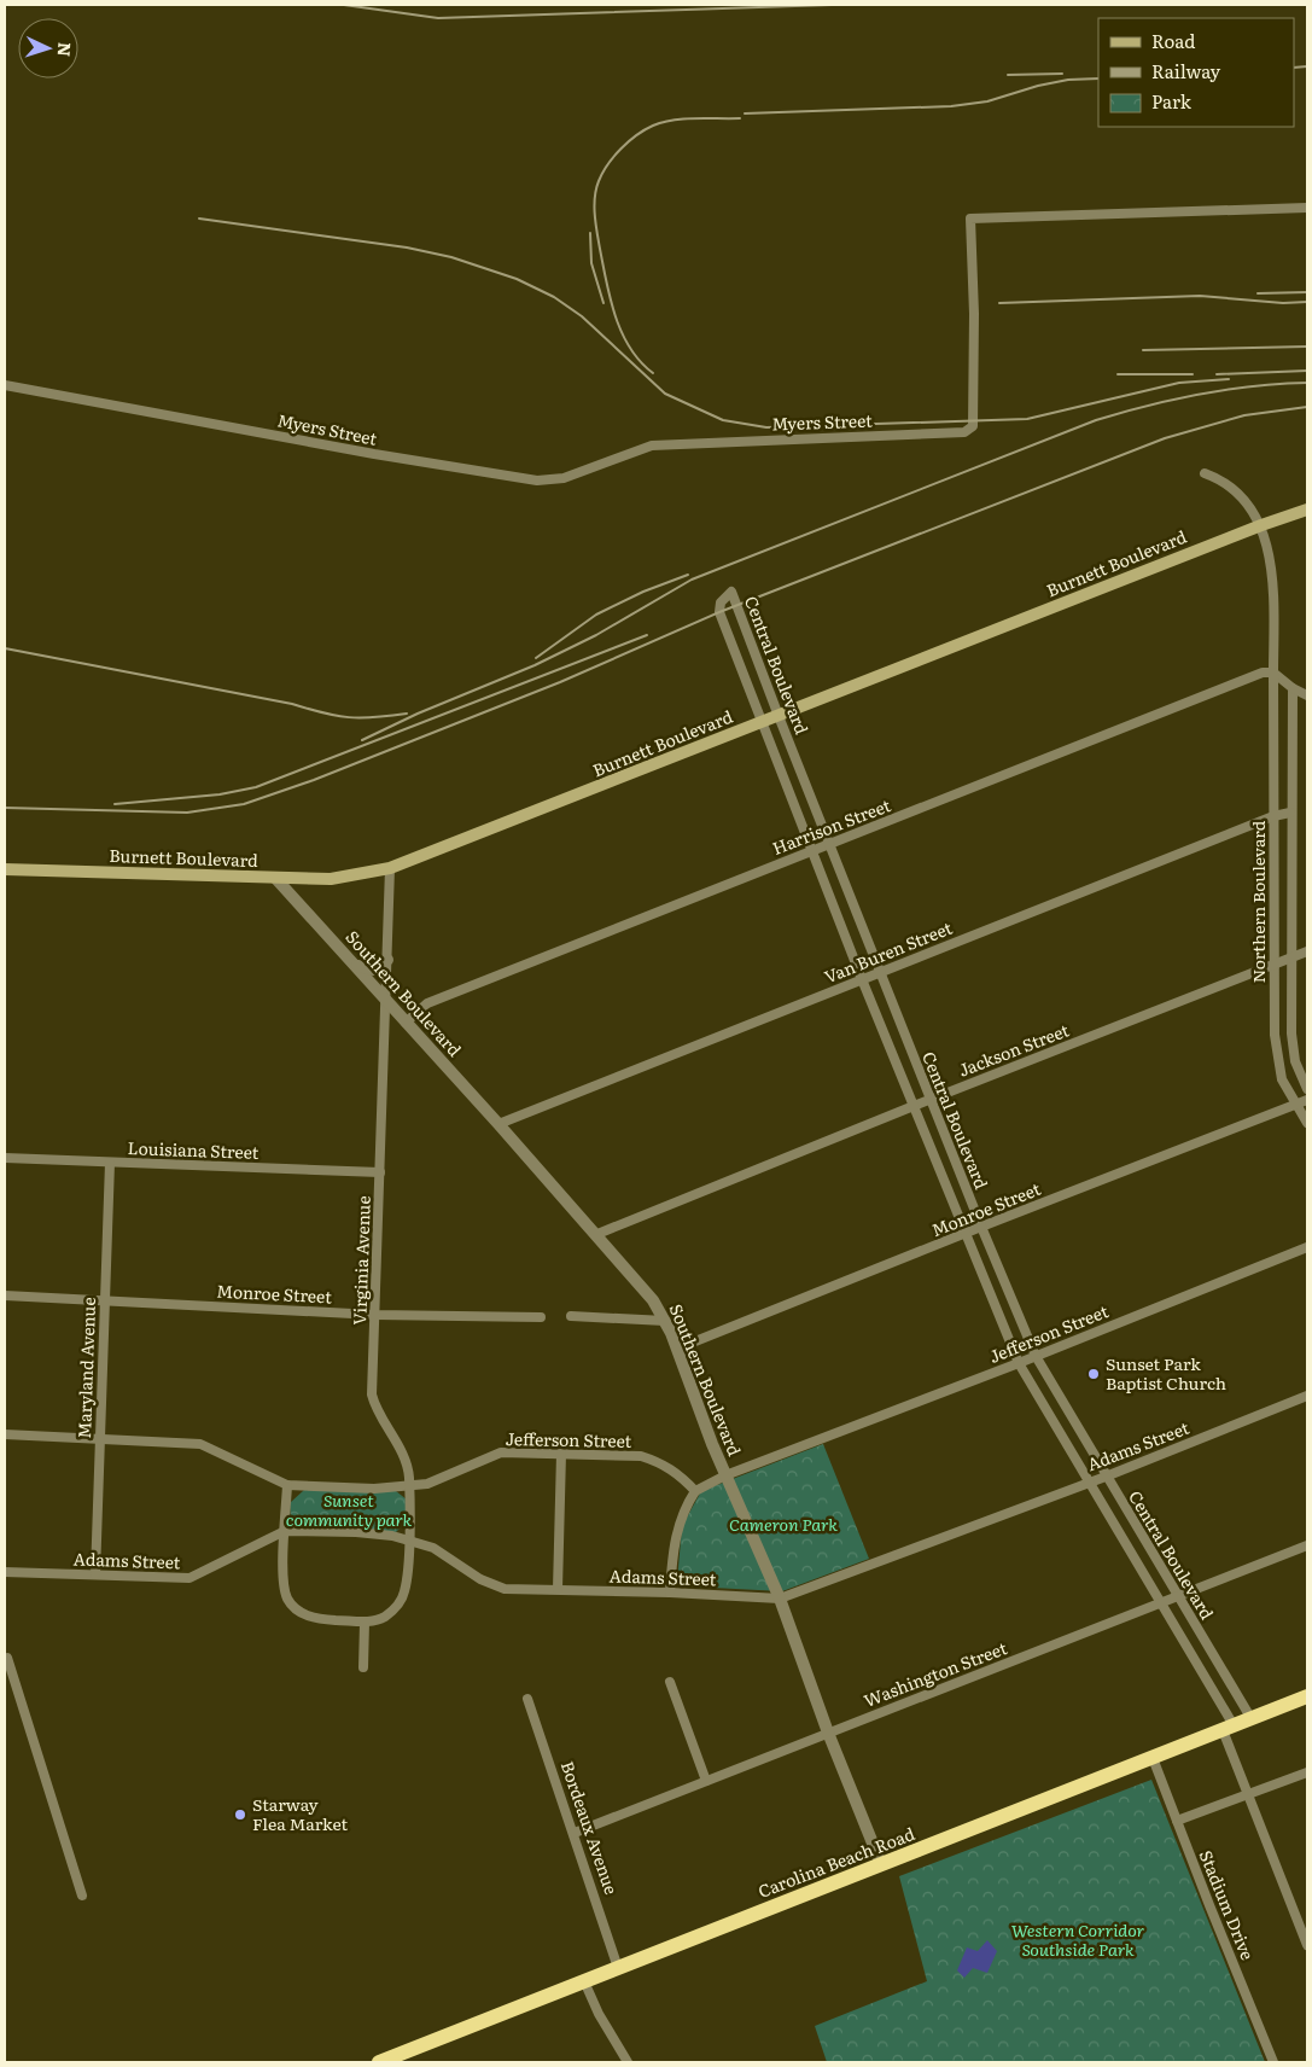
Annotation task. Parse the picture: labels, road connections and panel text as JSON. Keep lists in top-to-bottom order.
{
  "streets": {
    "highway": ["Carolina Beach Road"],
    "main road": ["Burnett Boulevard"],
    "street": [
      "Myers Street",
      "Central Boulevard",
      "Harrison Street",
      "Northern Boulevard",
      "Van Buren Street",
      "Southern Boulevard",
      "Jackson Street",
      "Louisiana Street",
      "Monroe Street",
      "Virginia Avenue",
      "Jefferson Street",
      "Maryland Avenue",
      "Adams Street",
      "Washington Street",
      "Bordeaux Avenue",
      "Stadium Drive"
    ]
  },
  "crossings": [
    ["Burnett Boulevard", "Central Boulevard"],
    ["Burnett Boulevard", "Northern Boulevard"],
    ["Burnett Boulevard", "Southern Boulevard"],
    ["Burnett Boulevard", "Virginia Avenue"],
    ["Central Boulevard", "Harrison Street"],
    ["Central Boulevard", "Van Buren Street"],
    ["Central Boulevard", "Jackson Street"],
    ["Central Boulevard", "Monroe Street"],
    ["Central Boulevard", "Jefferson Street"],
    ["Central Boulevard", "Adams Street"],
    ["Central Boulevard", "Washington Street"],
    ["Central Boulevard", "Carolina Beach Road"],
    ["Harrison Street", "Northern Boulevard"],
    ["Harrison Street", "Southern Boulevard"],
    ["Northern Boulevard", "Van Buren Street"],
    ["Northern Boulevard", "Jackson Street"],
    ["Northern Boulevard", "Monroe Street"],
    ["Van Buren Street", "Southern Boulevard"],
    ["Southern Boulevard", "Jackson Street"],
    ["Southern Boulevard", "Monroe Street"],
    ["Southern Boulevard", "Virginia Avenue"],
    ["Southern Boulevard", "Jefferson Street"],
    ["Southern Boulevard", "Adams Street"],
    ["Southern Boulevard", "Washington Street"],
    ["Southern Boulevard", "Carolina Beach Road"],
    ["Louisiana Street", "Virginia Avenue"],
    ["Louisiana Street", "Maryland Avenue"],
    ["Monroe Street", "Virginia Avenue"],
    ["Monroe Street", "Maryland Avenue"],
    ["Virginia Avenue", "Jefferson Street"],
    ["Virginia Avenue", "Adams Street"],
    ["Jefferson Street", "Maryland Avenue"],
    ["Maryland Avenue", "Adams Street"],
    ["Washington Street", "Bordeaux Avenue"],
    ["Bordeaux Avenue", "Carolina Beach Road"],
    ["Carolina Beach Road", "Stadium Drive"]
  ],
  "parks": ["Sunset community park", "Cameron Park", "Western Corridor Southside Park"],
  "places": ["Sunset Park Baptist Church", "Starway Flea Market"],
  "legend": ["Road", "Railway", "Park"],
  "north": "right"
}
